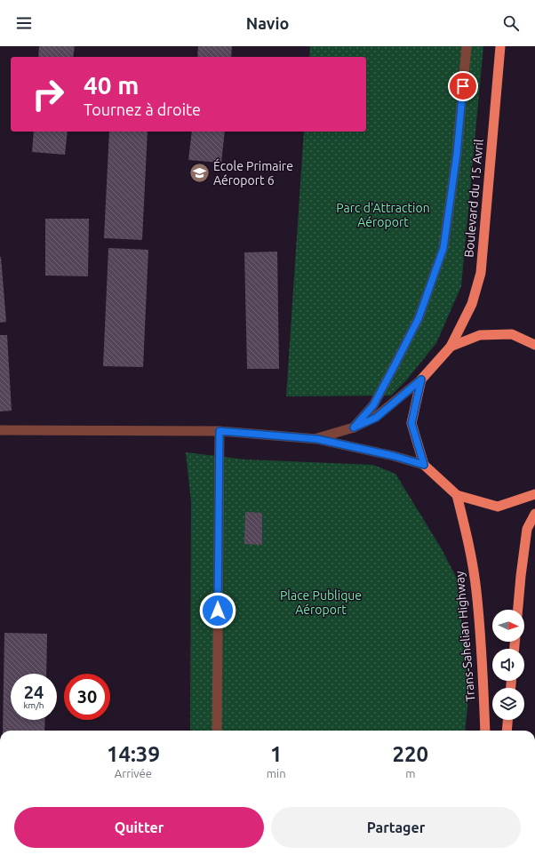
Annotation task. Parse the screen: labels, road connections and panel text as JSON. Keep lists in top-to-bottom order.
{
  "streets": {
    "highway": ["Boulevard du 15 Avril", "Trans-Sahelian Highway"]
  },
  "parks": ["Parc d'Attraction Aéroport", "Place Publique Aéroport"],
  "places": {
    "school or university": ["École Primaire Aéroport 6"]
  },
  "north": "right",
  "page": {
    "header": "Navio",
    "turn": ["40 m", "Tournez à droite"],
    "speed": "24 km/h",
    "limit": "30",
    "eta": [
      "14:39",
      "Arrivée",
      "1",
      "min",
      "220",
      "m"
    ],
    "buttons": ["Quitter", "Partager"]
  }
}
